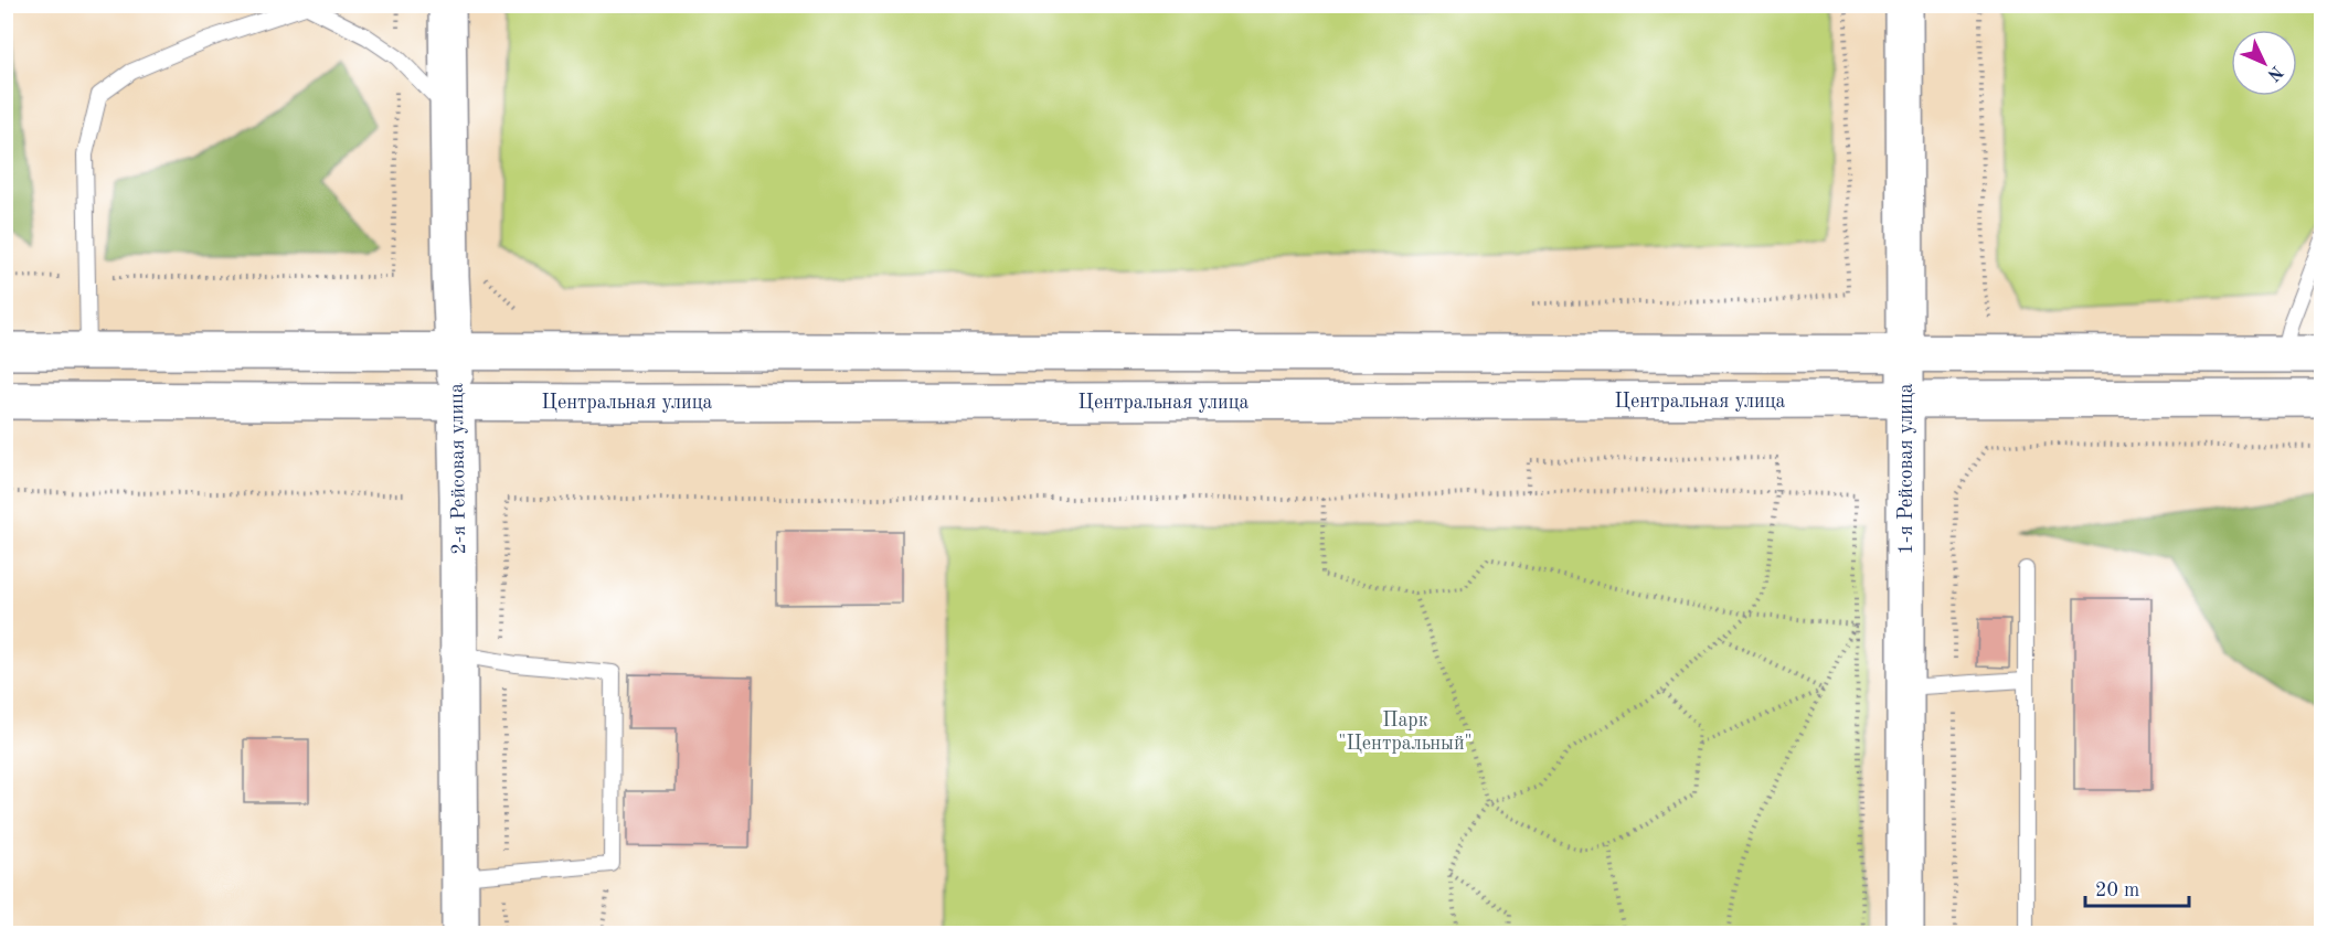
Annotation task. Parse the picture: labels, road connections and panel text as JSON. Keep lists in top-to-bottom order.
{
  "streets": {
    "main road": ["Центральная улица", "2-я Рейсовая улица", "1-я Рейсовая улица"]
  },
  "crossings": [
    ["Центральная улица", "2-я Рейсовая улица"],
    ["Центральная улица", "1-я Рейсовая улица"]
  ],
  "parks": ["Парк \"Центральный\""],
  "scale_bar": "20 m",
  "north": "bottom right"
}
